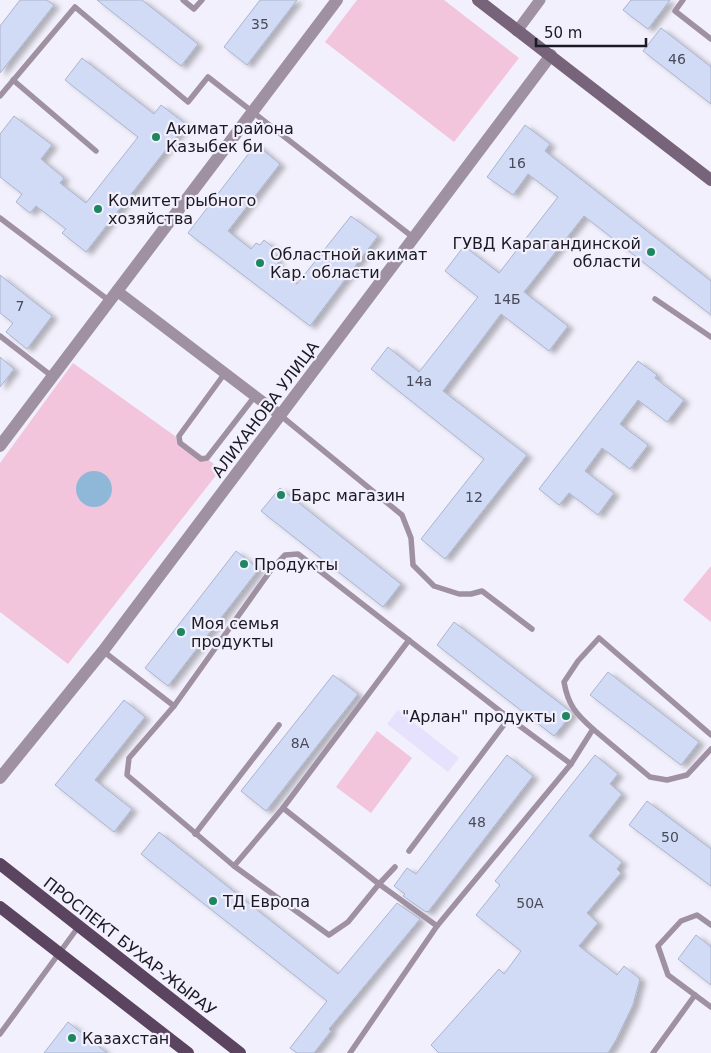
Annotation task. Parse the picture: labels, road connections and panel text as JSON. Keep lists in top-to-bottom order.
{
  "streets": {
    "main road": ["ПРОСПЕКТ БУХАР-ЖЫРАУ"],
    "street": ["АЛИХАНОВА УЛИЦА"]
  },
  "places": [
    "Акимат района Казыбек би",
    "Комитет рыбного хозяйства",
    "ГУВД Карагандинской области",
    "Областной акимат Кар. области",
    "Барс магазин",
    "Продукты",
    "Моя семья продукты",
    "\"Арлан\" продукты",
    "ТД Европа",
    "Казахстан"
  ],
  "house_numbers": [
    "35",
    "46",
    "16",
    "14Б",
    "7",
    "14а",
    "12",
    "8А",
    "48",
    "50",
    "50А"
  ],
  "scale_bar": "50 m"
}
